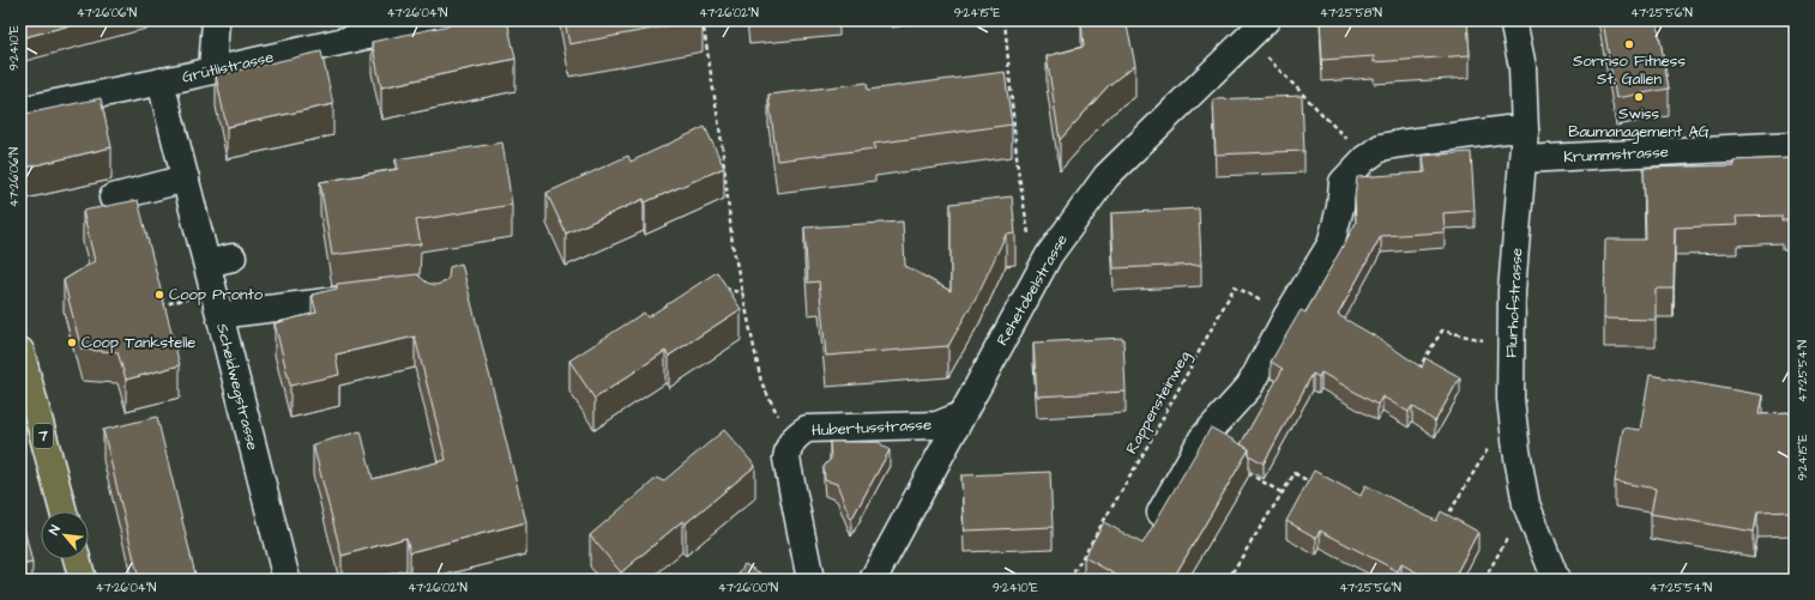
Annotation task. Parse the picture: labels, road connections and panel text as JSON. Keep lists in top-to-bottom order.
{
  "streets": {
    "main road": ["7"],
    "street": [
      "Grütlistrasse",
      "Krummstrasse",
      "Rehetobelstrasse",
      "Flurhofstrasse",
      "Scheidwegstrasse",
      "Hubertusstrasse"
    ],
    "path": ["Rappensteinweg"]
  },
  "crossings": [
    ["Grütlistrasse", "Scheidwegstrasse"],
    ["Krummstrasse", "Flurhofstrasse"],
    ["Rehetobelstrasse", "Hubertusstrasse"]
  ],
  "places": [
    "Sorriso Fitness St. Gallen",
    "Swiss Baumanagement AG",
    "Coop Pronto",
    "Coop Tankstelle"
  ],
  "north": "top left",
  "coordinates": [
    "47°26'06\"N",
    "47°26'04\"N",
    "47°26'02\"N",
    "9°24'15\"E",
    "47°25'58\"N",
    "47°25'56\"N",
    "9°24'10\"E",
    "47°25'54\"N",
    "47°26'00\"N"
  ]
}
